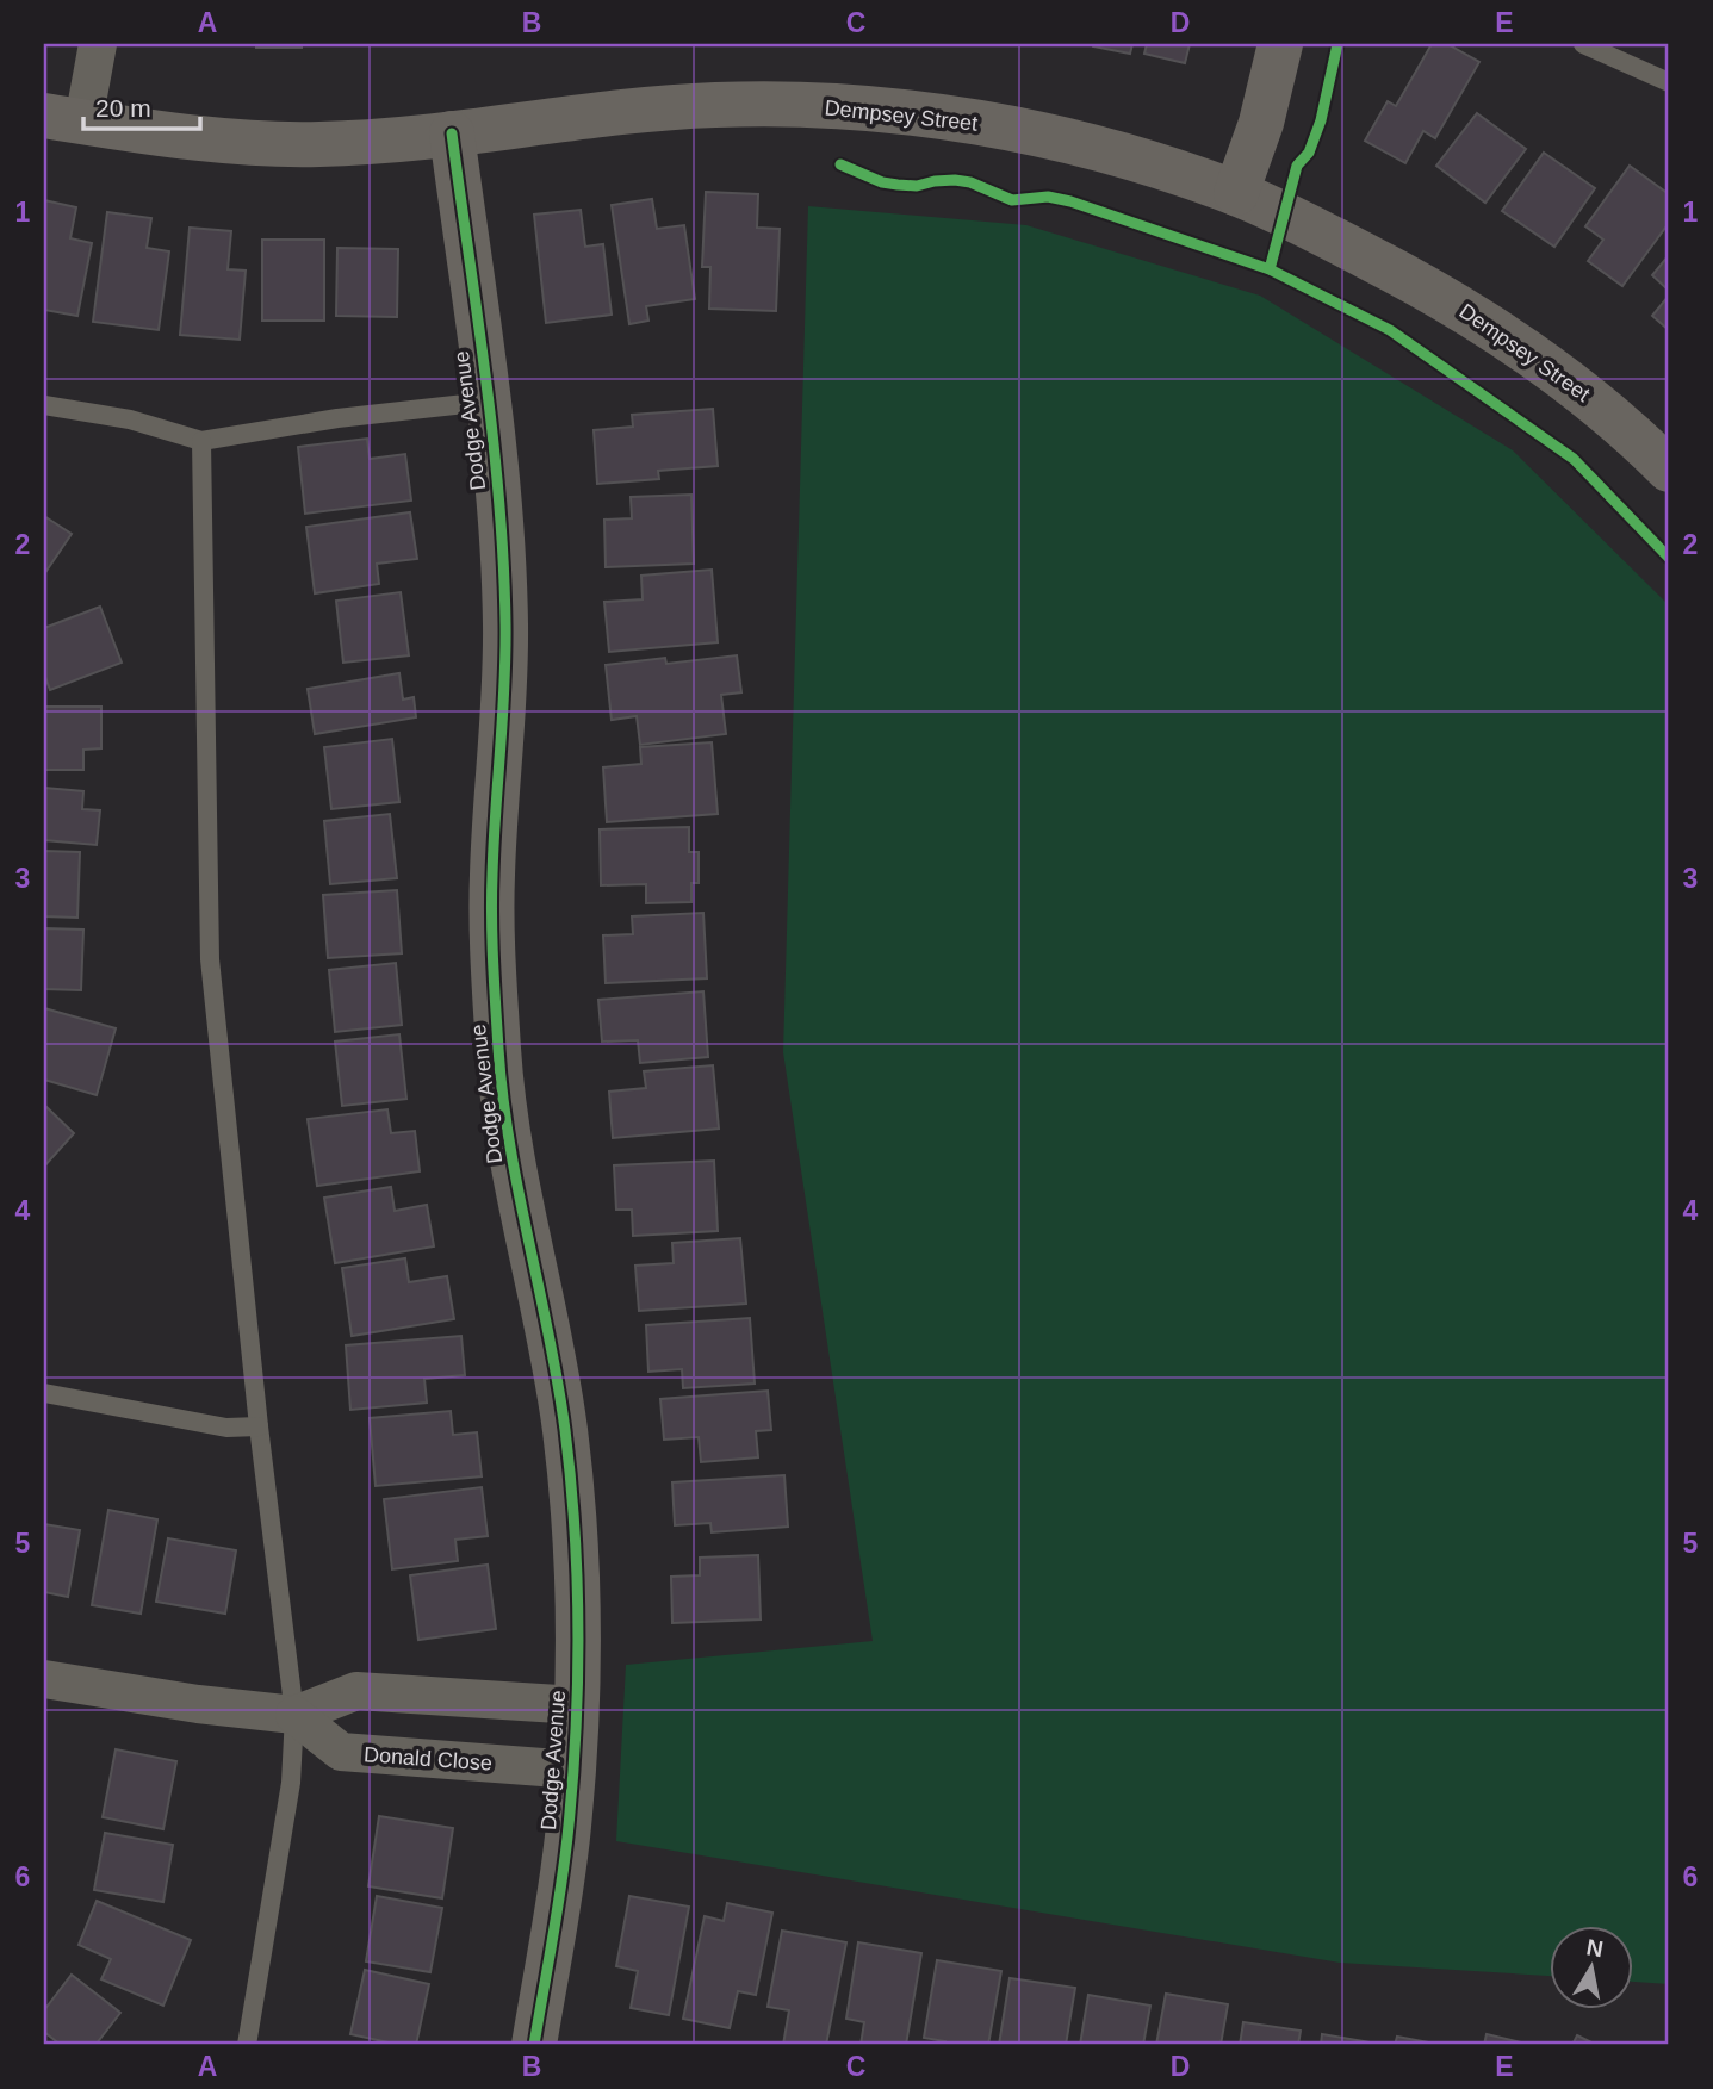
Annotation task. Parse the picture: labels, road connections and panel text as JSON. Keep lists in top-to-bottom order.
{
  "streets": {
    "street": ["Dempsey Street", "Dodge Avenue", "Donald Close"]
  },
  "crossings": [
    ["Dempsey Street", "Dodge Avenue"],
    ["Dodge Avenue", "Donald Close"]
  ],
  "scale_bar": "20 m",
  "north": "top",
  "grid": {
    "columns": [
      "A",
      "B",
      "C",
      "D",
      "E"
    ],
    "rows": [
      "1",
      "2",
      "3",
      "4",
      "5",
      "6"
    ]
  }
}
